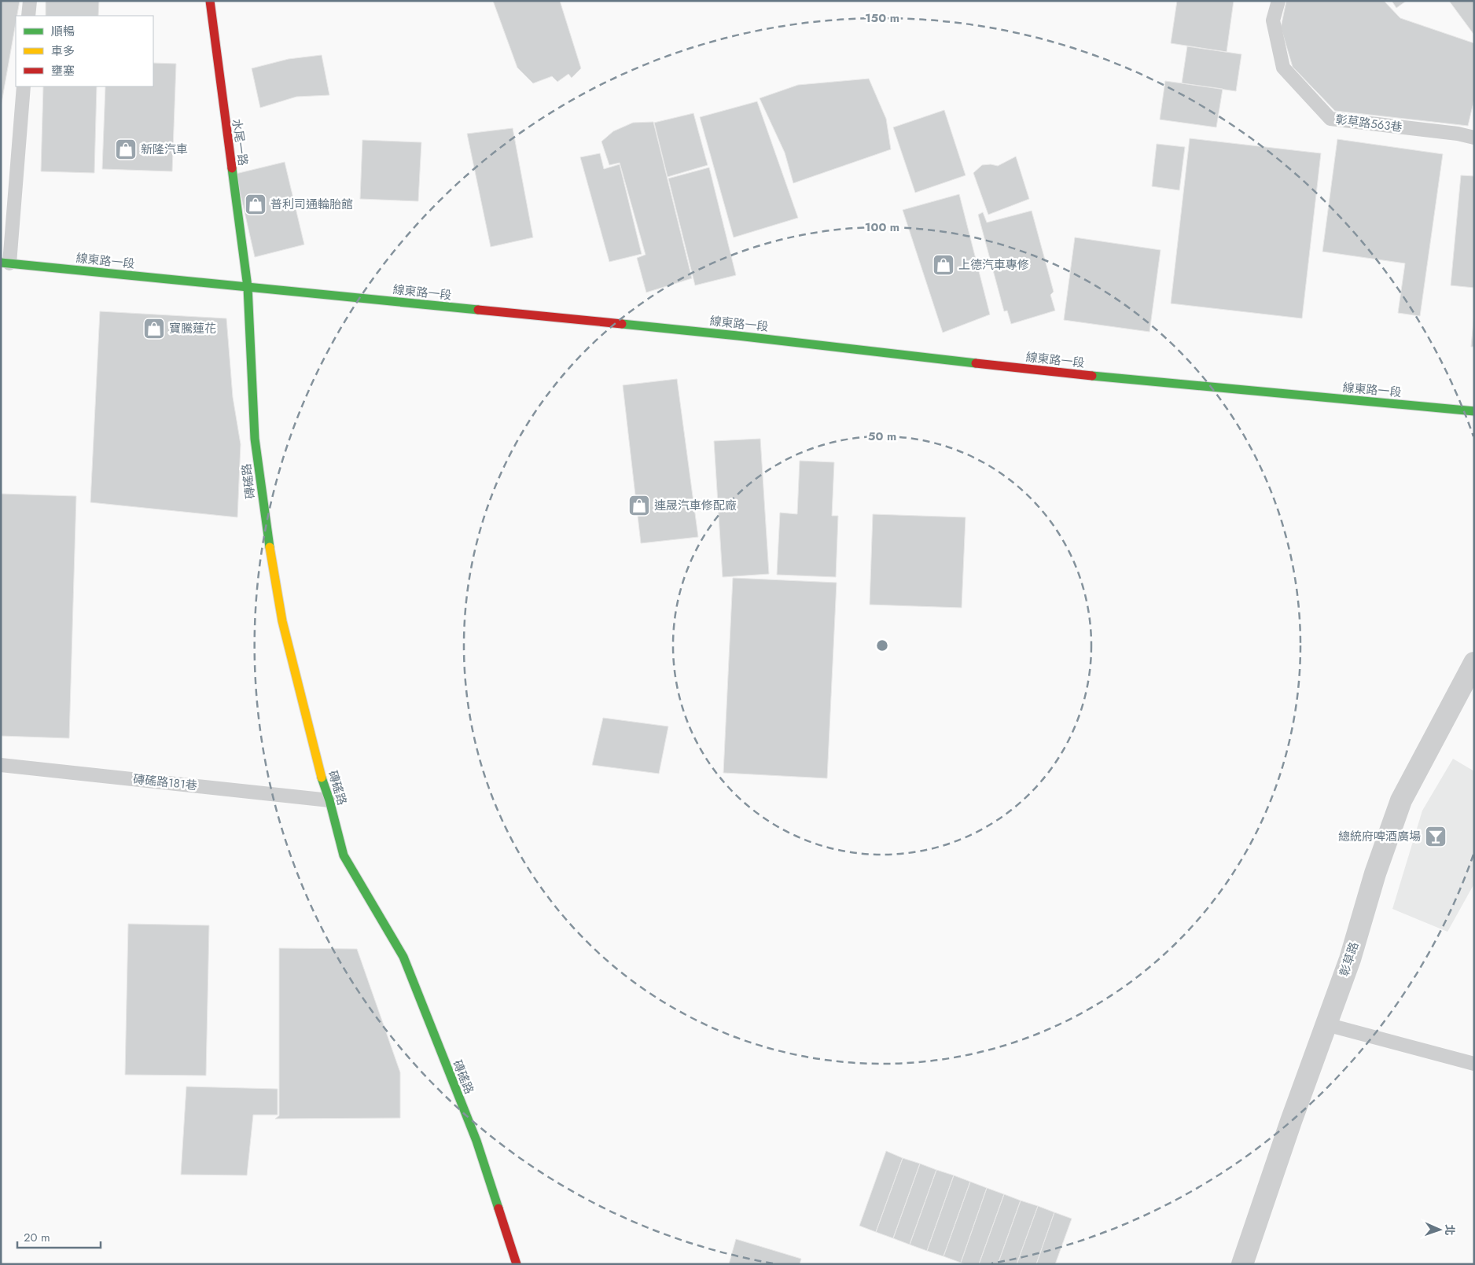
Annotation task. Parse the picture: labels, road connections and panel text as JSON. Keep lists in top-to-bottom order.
{
  "streets": {
    "main road": ["水尾一路", "線東路一段", "磚磘路"],
    "street": ["彰草路"],
    "lane": ["彰草路563巷", "磚磘路181巷"]
  },
  "crossings": [
    ["水尾一路", "線東路一段"],
    ["水尾一路", "磚磘路"],
    ["線東路一段", "磚磘路"],
    ["磚磘路", "磚磘路181巷"]
  ],
  "places": {
    "shop": [
      "新隆汽車",
      "普利司通輪胎館",
      "上德汽車專修",
      "寶騰蓮花",
      "連晟汽車修配廠"
    ],
    "bar": ["總統府啤酒廣場"]
  },
  "legend": ["順暢", "車多", "壅塞"],
  "scale_bar": "20 m",
  "north": "right",
  "rings": ["150 m", "100 m", "50 m"]
}
